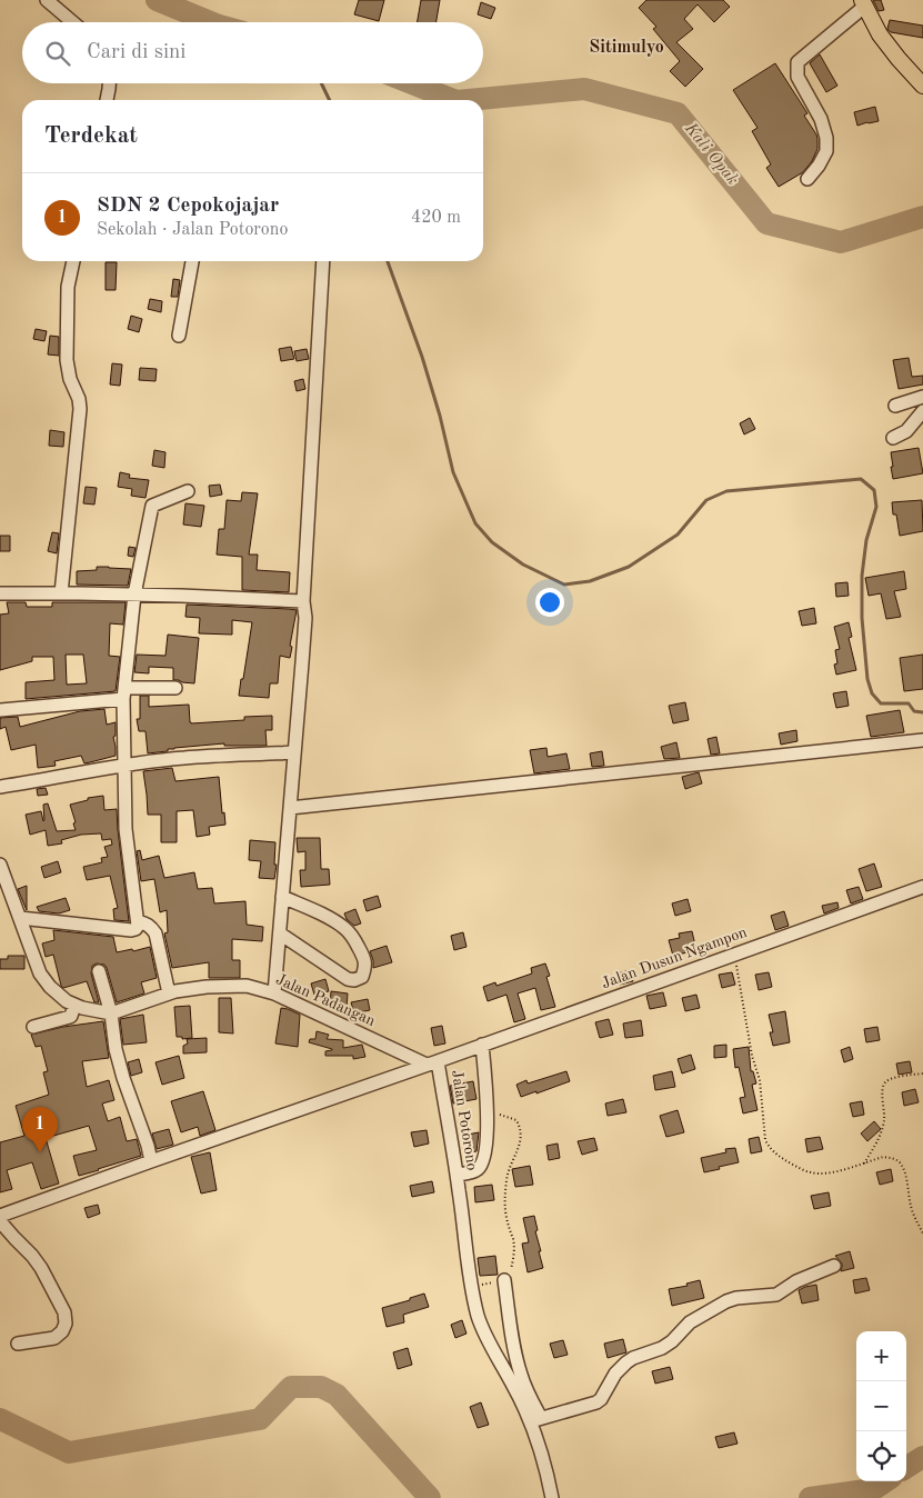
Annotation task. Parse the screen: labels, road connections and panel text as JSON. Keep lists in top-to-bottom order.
{
  "streets": {
    "street": ["Jalan Dusun Ngampon", "Jalan Padangan", "Jalan Potorono"]
  },
  "crossings": [
    ["Jalan Dusun Ngampon", "Jalan Padangan"],
    ["Jalan Dusun Ngampon", "Jalan Potorono"],
    ["Jalan Padangan", "Jalan Potorono"]
  ],
  "districts": ["Sitimulyo"],
  "water": ["Kali Opak"],
  "page": {
    "search": "Cari di sini",
    "heading": "Terdekat",
    "list": [
      {
        "mark": "1",
        "name": "SDN 2 Cepokojajar",
        "note": "Sekolah · Jalan Potorono",
        "value": "420 m"
      }
    ],
    "pins": "1",
    "map_buttons": ["+", "−"]
  }
}
